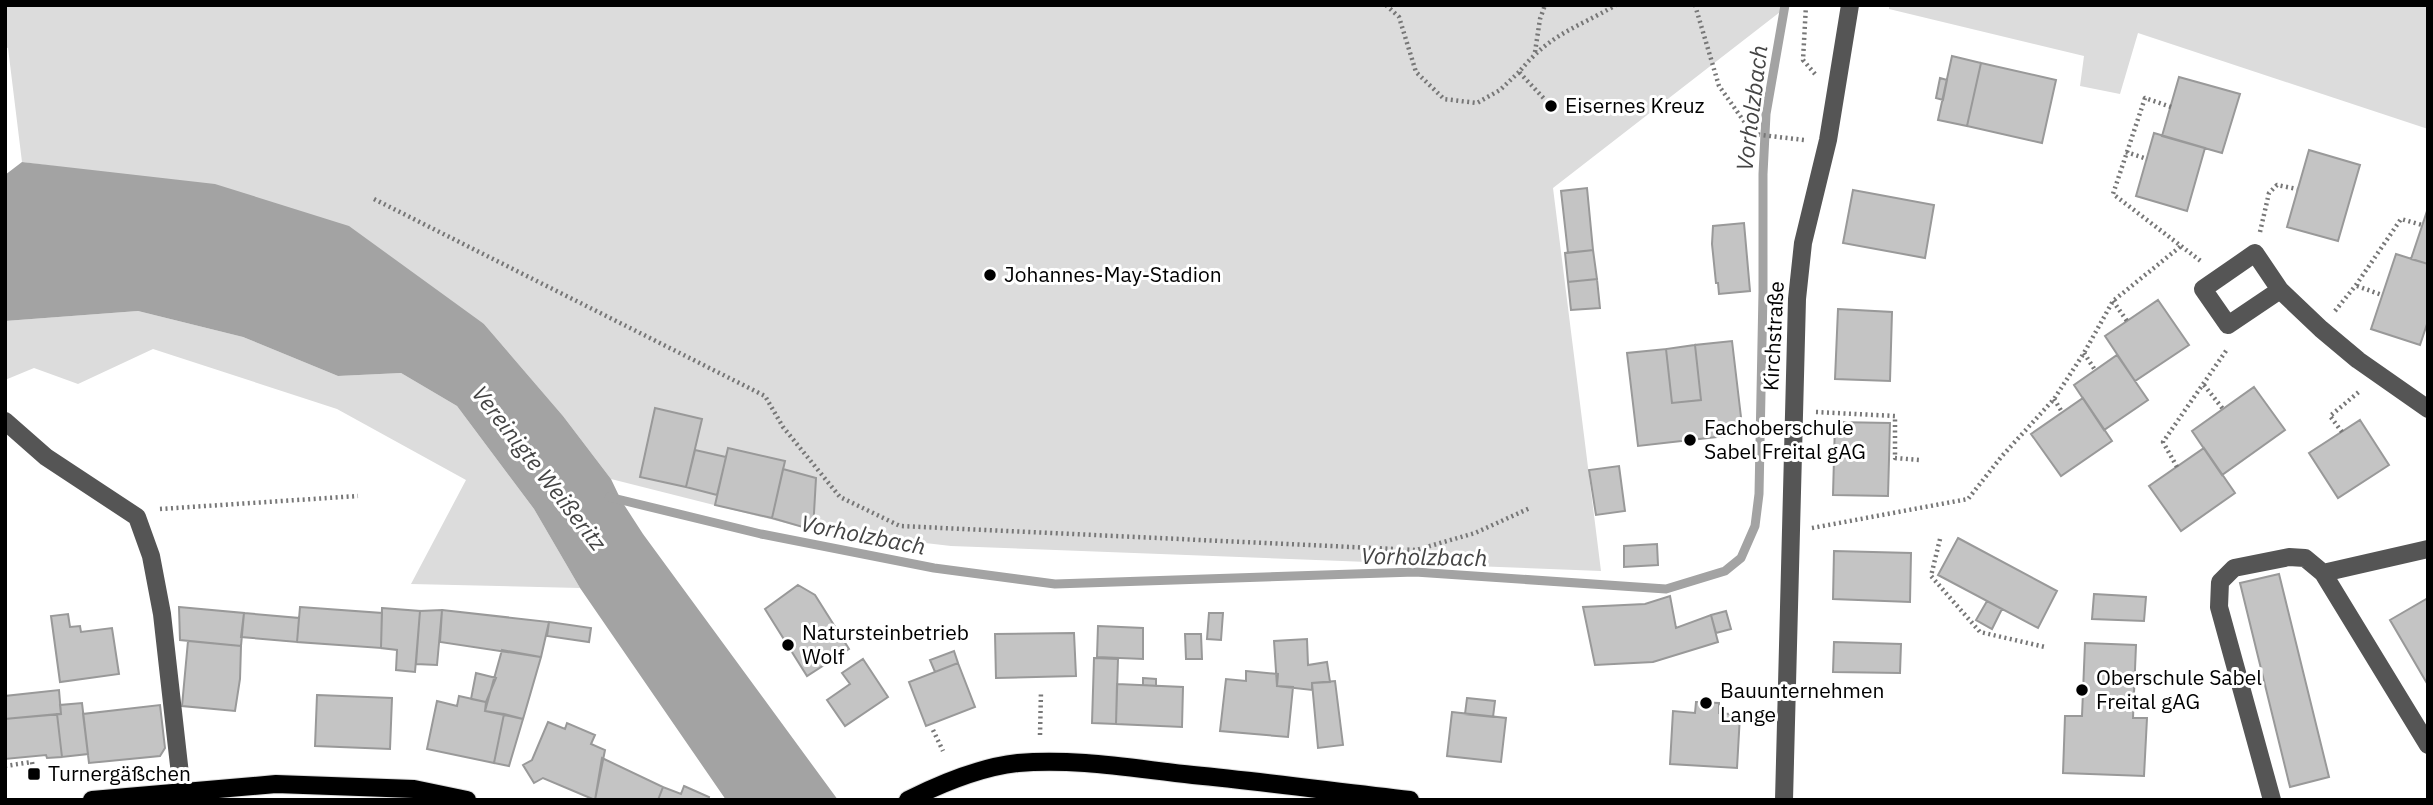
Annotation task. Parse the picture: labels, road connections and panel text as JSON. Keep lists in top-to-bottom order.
{
  "streets": {
    "street": ["Kirchstraße"]
  },
  "water": ["Vorholzbach", "Vereinigte Weißeritz"],
  "places": {
    "other": [
      "Eisernes Kreuz",
      "Johannes-May-Stadion",
      "Fachoberschule Sabel Freital gAG",
      "Natursteinbetrieb Wolf",
      "Oberschule Sabel Freital gAG",
      "Bauunternehmen Lange"
    ],
    "transit": ["Turnergäßchen"]
  }
}
